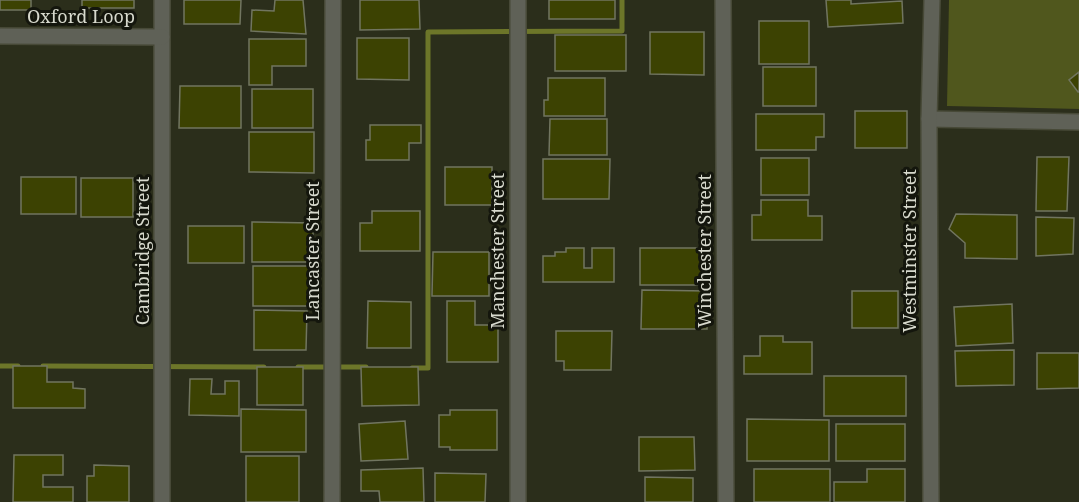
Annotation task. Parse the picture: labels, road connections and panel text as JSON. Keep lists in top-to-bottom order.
{
  "streets": {
    "street": [
      "Oxford Loop",
      "Cambridge Street",
      "Lancaster Street",
      "Manchester Street",
      "Winchester Street",
      "Westminster Street"
    ]
  },
  "crossings": [
    ["Oxford Loop", "Cambridge Street"]
  ]
}
